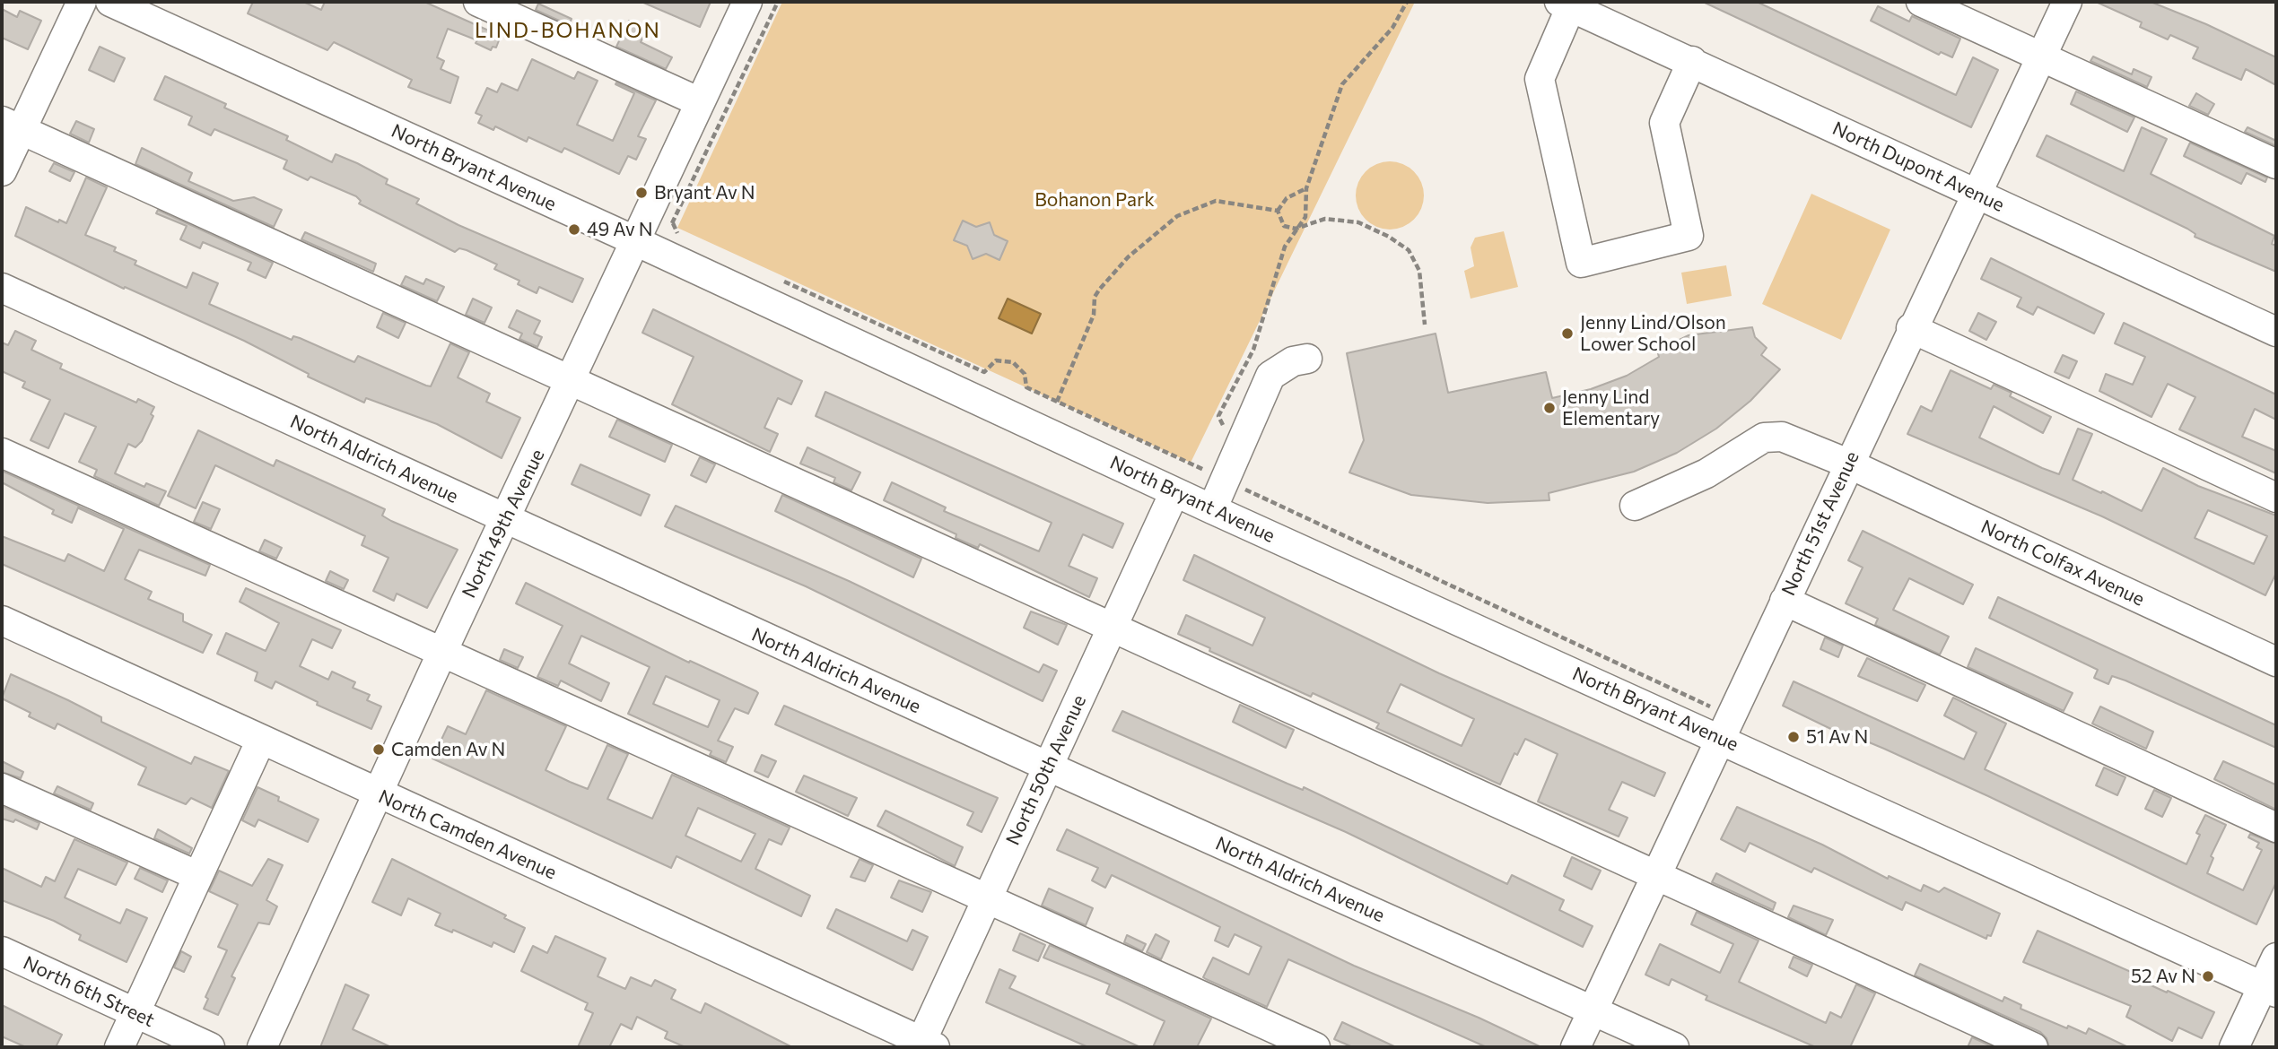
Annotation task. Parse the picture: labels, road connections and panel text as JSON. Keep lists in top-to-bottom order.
{
  "streets": {
    "street": [
      "North Dupont Avenue",
      "North Bryant Avenue",
      "North Aldrich Avenue",
      "North 49th Avenue",
      "North 51st Avenue",
      "North Colfax Avenue",
      "North 50th Avenue",
      "North Camden Avenue",
      "North 6th Street"
    ]
  },
  "crossings": [
    ["North Dupont Avenue", "North 51st Avenue"],
    ["North Bryant Avenue", "North 49th Avenue"],
    ["North Bryant Avenue", "North 51st Avenue"],
    ["North Bryant Avenue", "North 50th Avenue"],
    ["North Aldrich Avenue", "North 49th Avenue"],
    ["North Aldrich Avenue", "North 51st Avenue"],
    ["North Aldrich Avenue", "North 50th Avenue"],
    ["North 49th Avenue", "North Camden Avenue"],
    ["North 51st Avenue", "North Colfax Avenue"],
    ["North 50th Avenue", "North Camden Avenue"]
  ],
  "districts": ["LIND-BOHANON"],
  "parks": ["Bohanon Park"],
  "places": [
    "Bryant Av N",
    "49 Av N",
    "Jenny Lind/Olson Lower School",
    "Jenny Lind Elementary",
    "51 Av N",
    "Camden Av N",
    "52 Av N"
  ]
}
